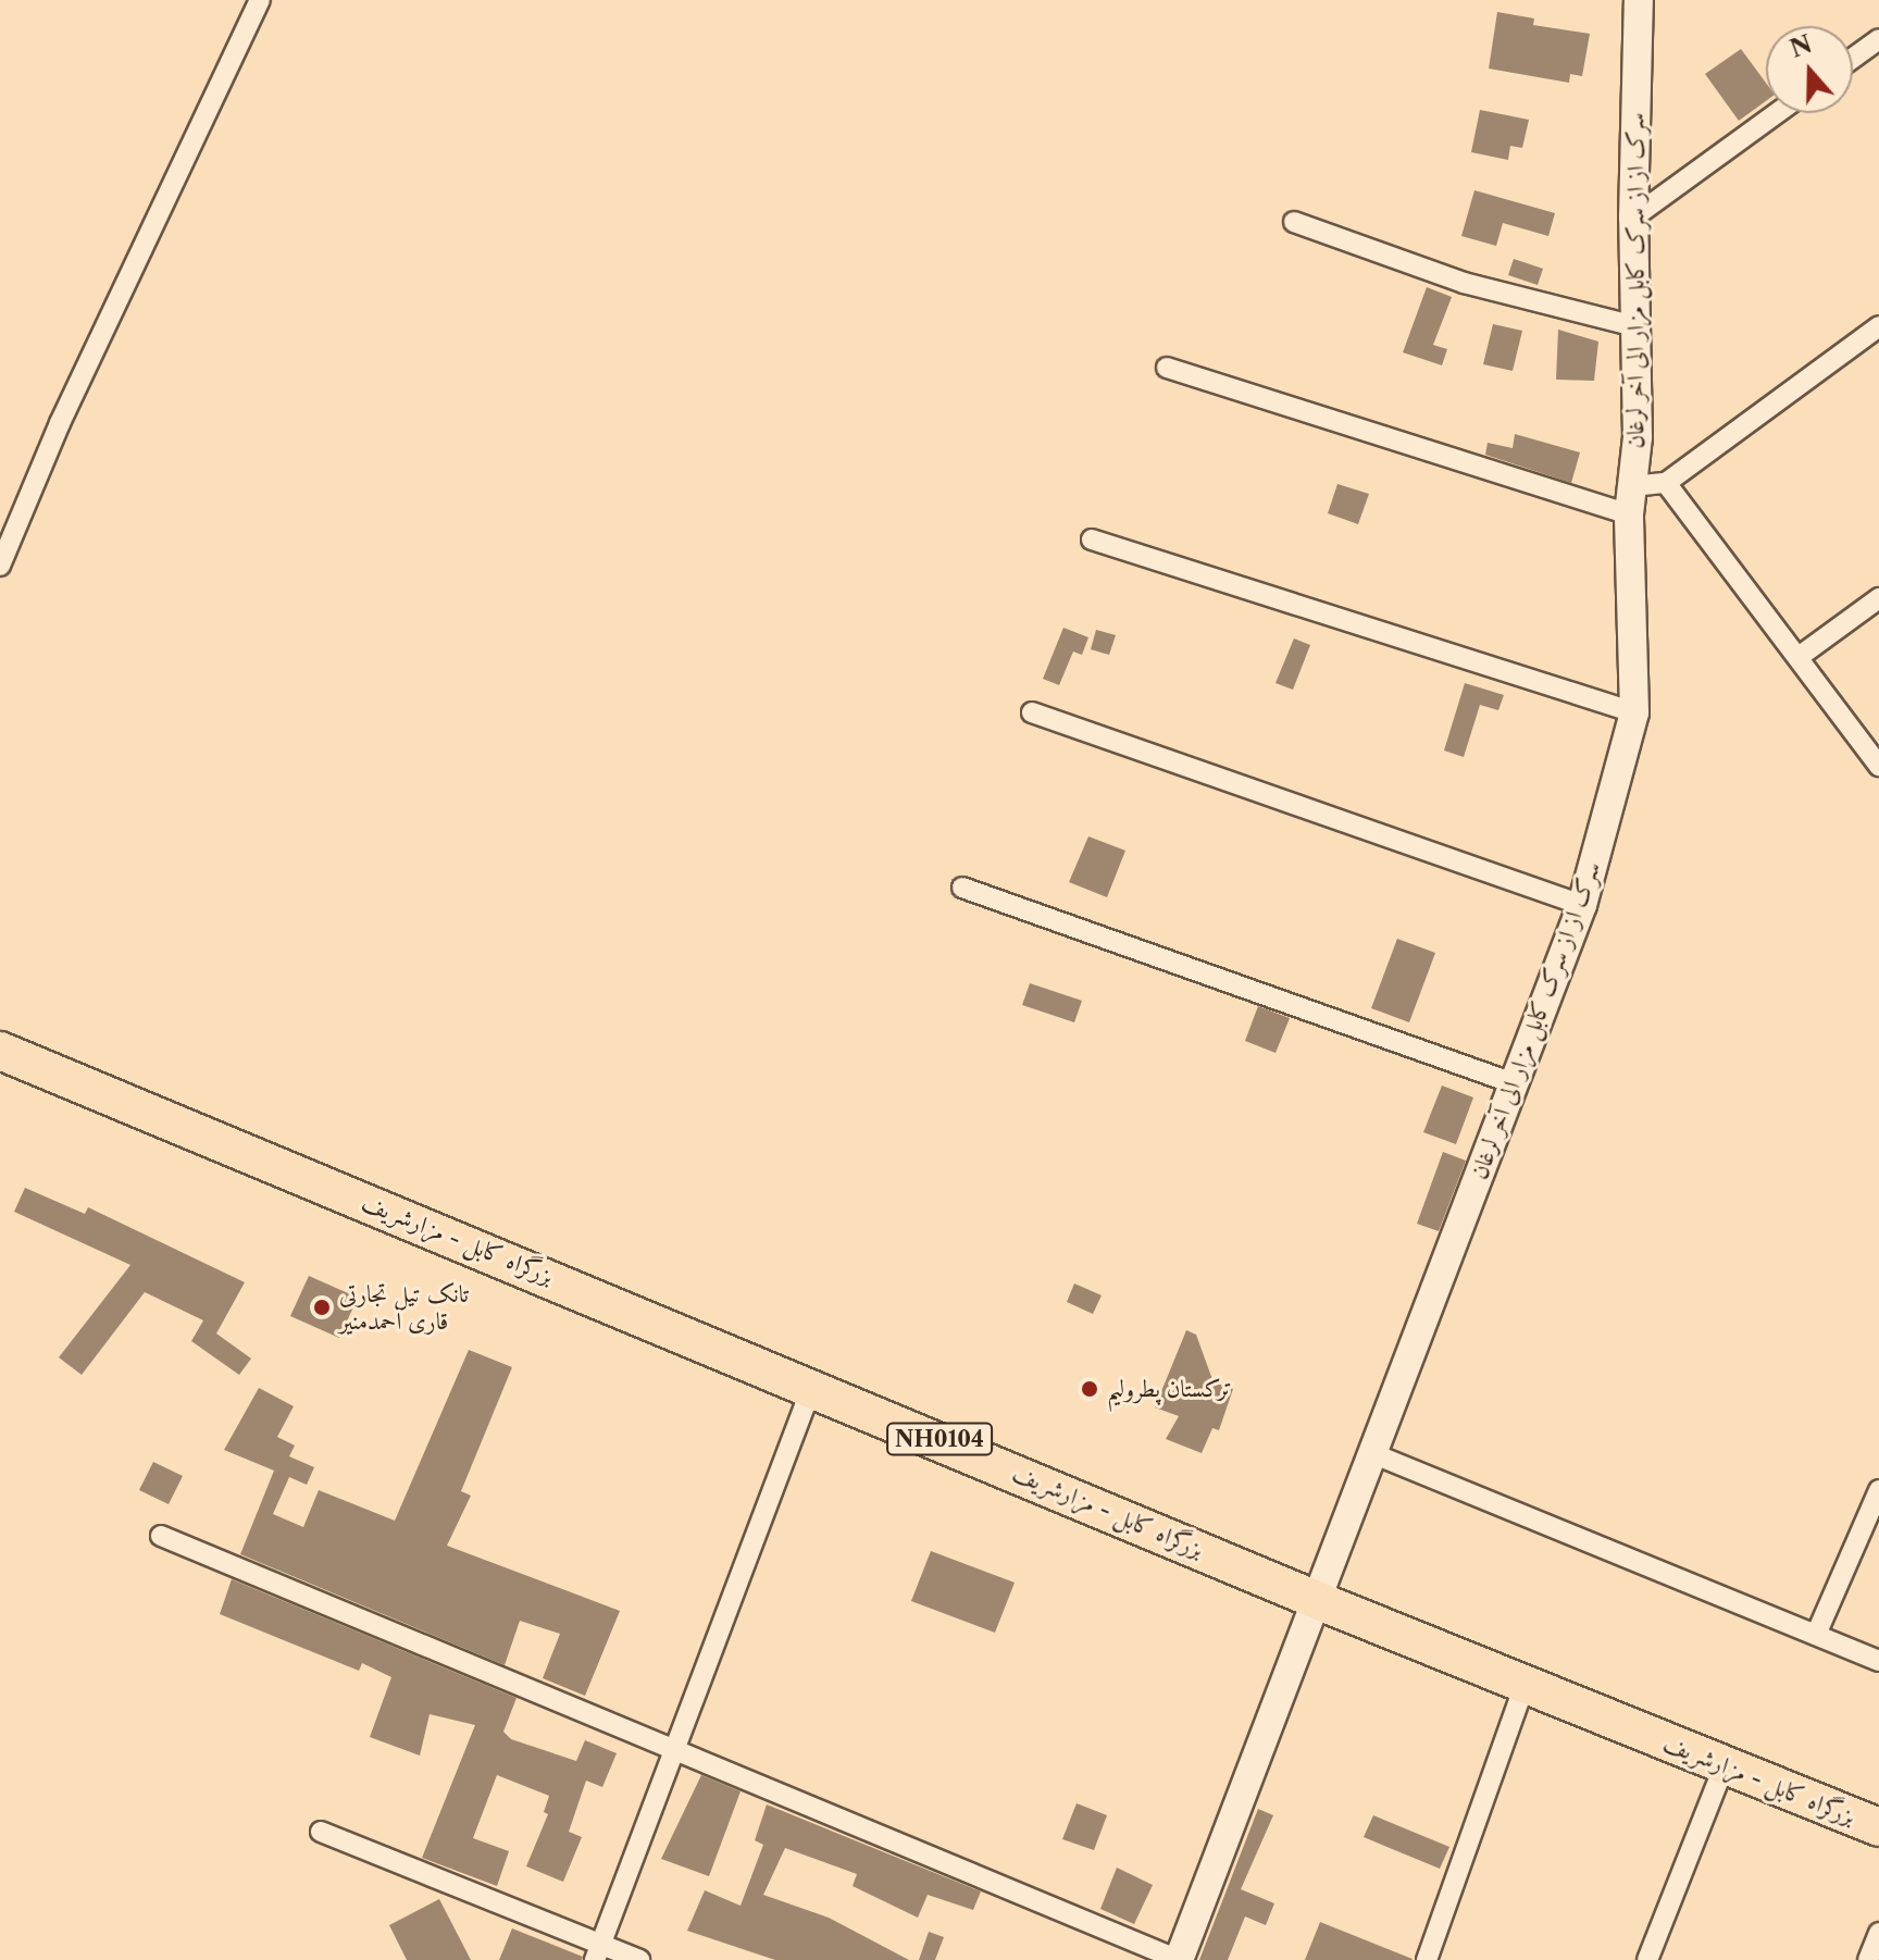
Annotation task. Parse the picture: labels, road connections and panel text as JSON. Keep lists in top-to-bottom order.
{
  "streets": {
    "highway": ["بزرگراه کابل - مزارشریف", "NH0104"],
    "street": ["سرک از از سرک کابل مزار الی آخر لرغان"]
  },
  "crossings": [
    ["سرک از از سرک کابل مزار الی آخر لرغان", "بزرگراه کابل - مزارشریف"]
  ],
  "places": ["تانک تیل تجارتی قاری احمدمنیر", "ترکستان پطرولیم"],
  "north": "top"
}
